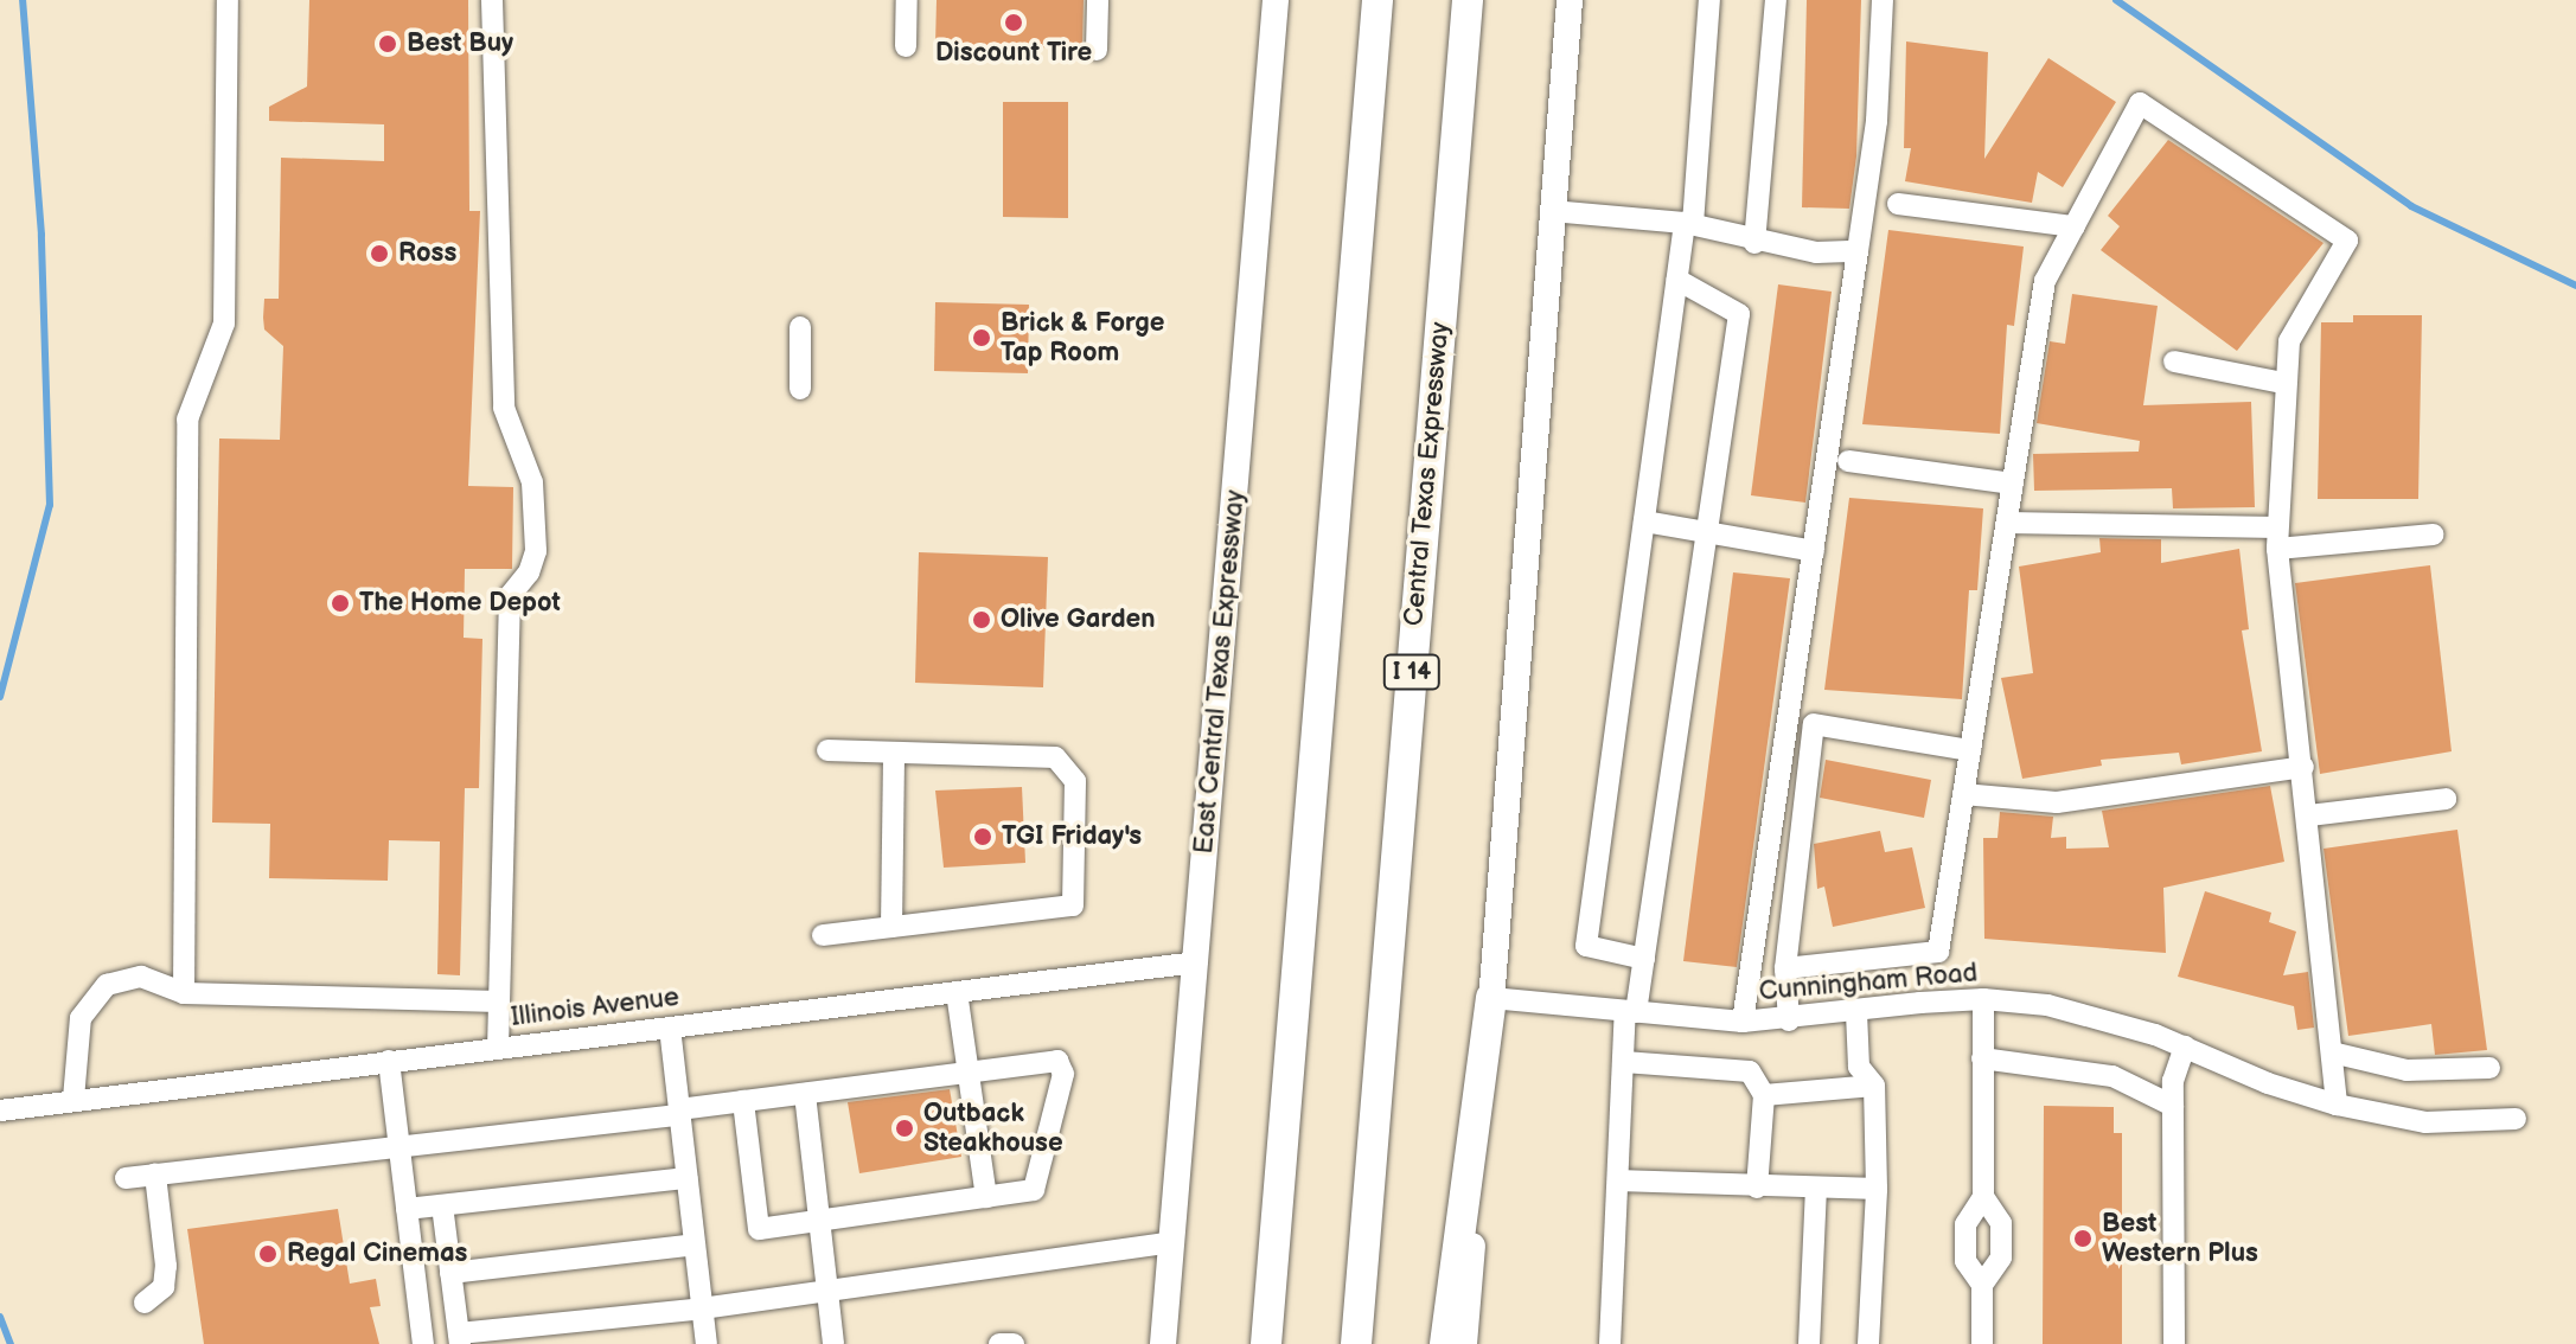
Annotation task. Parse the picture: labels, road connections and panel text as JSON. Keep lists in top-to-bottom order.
{
  "streets": {
    "highway": ["Central Texas Expressway", "I 14"],
    "main road": ["East Central Texas Expressway"],
    "street": ["Cunningham Road", "Illinois Avenue"]
  },
  "crossings": [
    ["East Central Texas Expressway", "Illinois Avenue"]
  ],
  "places": [
    "Discount Tire",
    "Best Buy",
    "Ross",
    "Brick & Forge Tap Room",
    "The Home Depot",
    "Olive Garden",
    "TGI Friday's",
    "Outback Steakhouse",
    "Best Western Plus",
    "Regal Cinemas"
  ]
}
